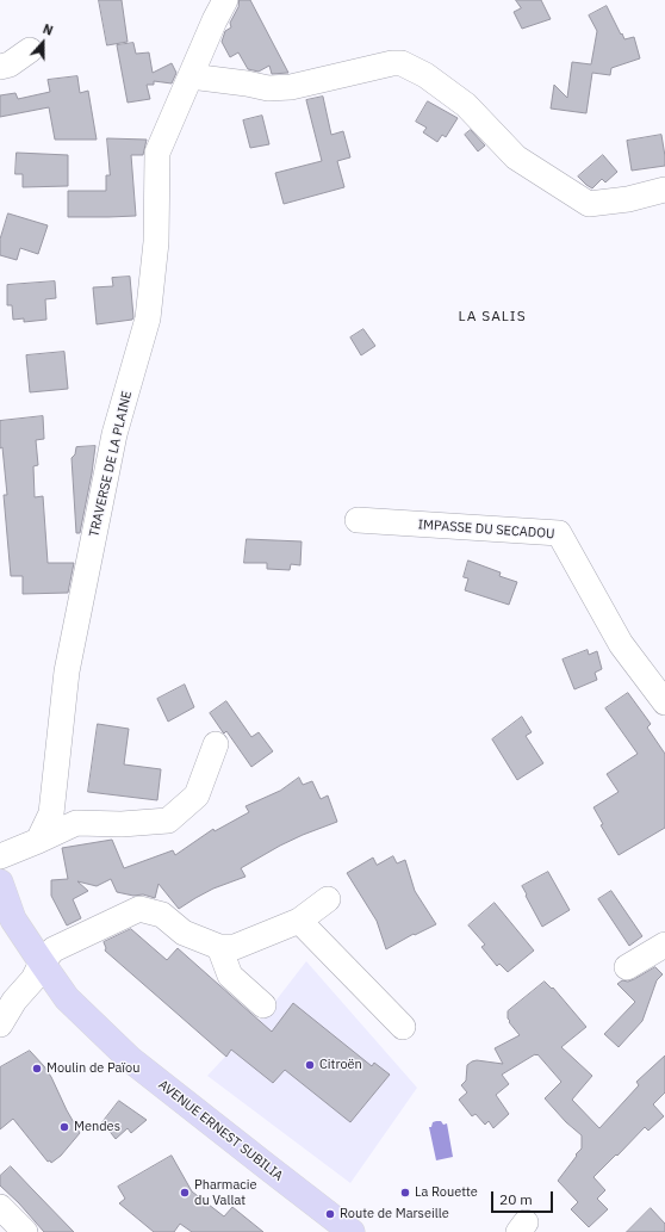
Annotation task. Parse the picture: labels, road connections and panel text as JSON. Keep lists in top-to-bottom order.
{
  "streets": {
    "main road": ["AVENUE ERNEST SUBILIA"],
    "street": ["TRAVERSE DE LA PLAINE", "IMPASSE DU SECADOU"]
  },
  "districts": ["LA SALIS"],
  "places": [
    "Citroën",
    "Moulin de Païou",
    "Mendes",
    "Pharmacie du Vallat",
    "La Rouette",
    "Route de Marseille"
  ],
  "scale_bar": "20 m",
  "north": "top"
}
